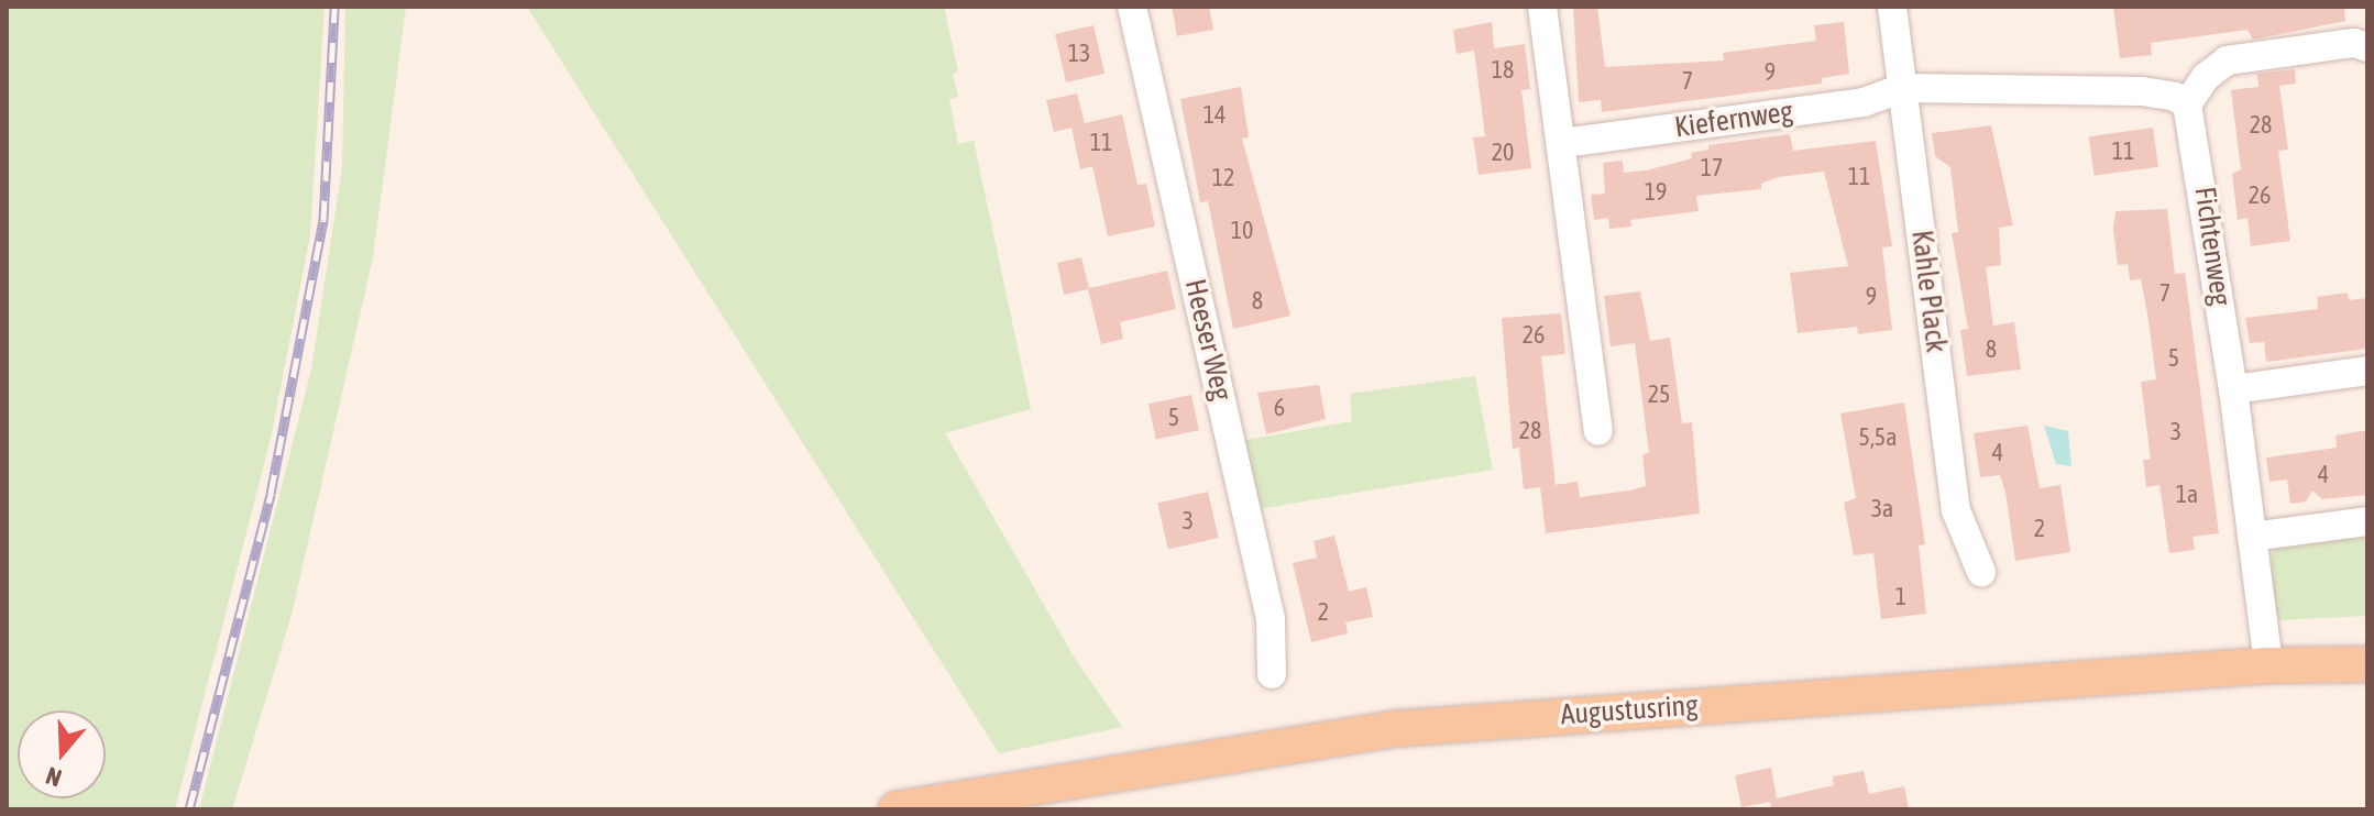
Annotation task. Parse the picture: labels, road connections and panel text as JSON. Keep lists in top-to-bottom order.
{
  "streets": {
    "main road": ["Augustusring"],
    "street": [
      "Kiefernweg",
      "Fichtenweg",
      "Kahle Plack",
      "Heeser Weg"
    ]
  },
  "crossings": [
    ["Kiefernweg", "Kahle Plack"],
    ["Fichtenweg", "Augustusring"]
  ],
  "house_numbers": [
    "13",
    "18",
    "9",
    "7",
    "14",
    "28",
    "11",
    "11",
    "20",
    "17",
    "11",
    "12",
    "19",
    "26",
    "10",
    "7",
    "9",
    "8",
    "26",
    "8",
    "5",
    "25",
    "6",
    "5",
    "28",
    "3",
    "5,5a",
    "4",
    "4",
    "1a",
    "3a",
    "3",
    "2",
    "1",
    "2"
  ],
  "north": "bottom"
}
